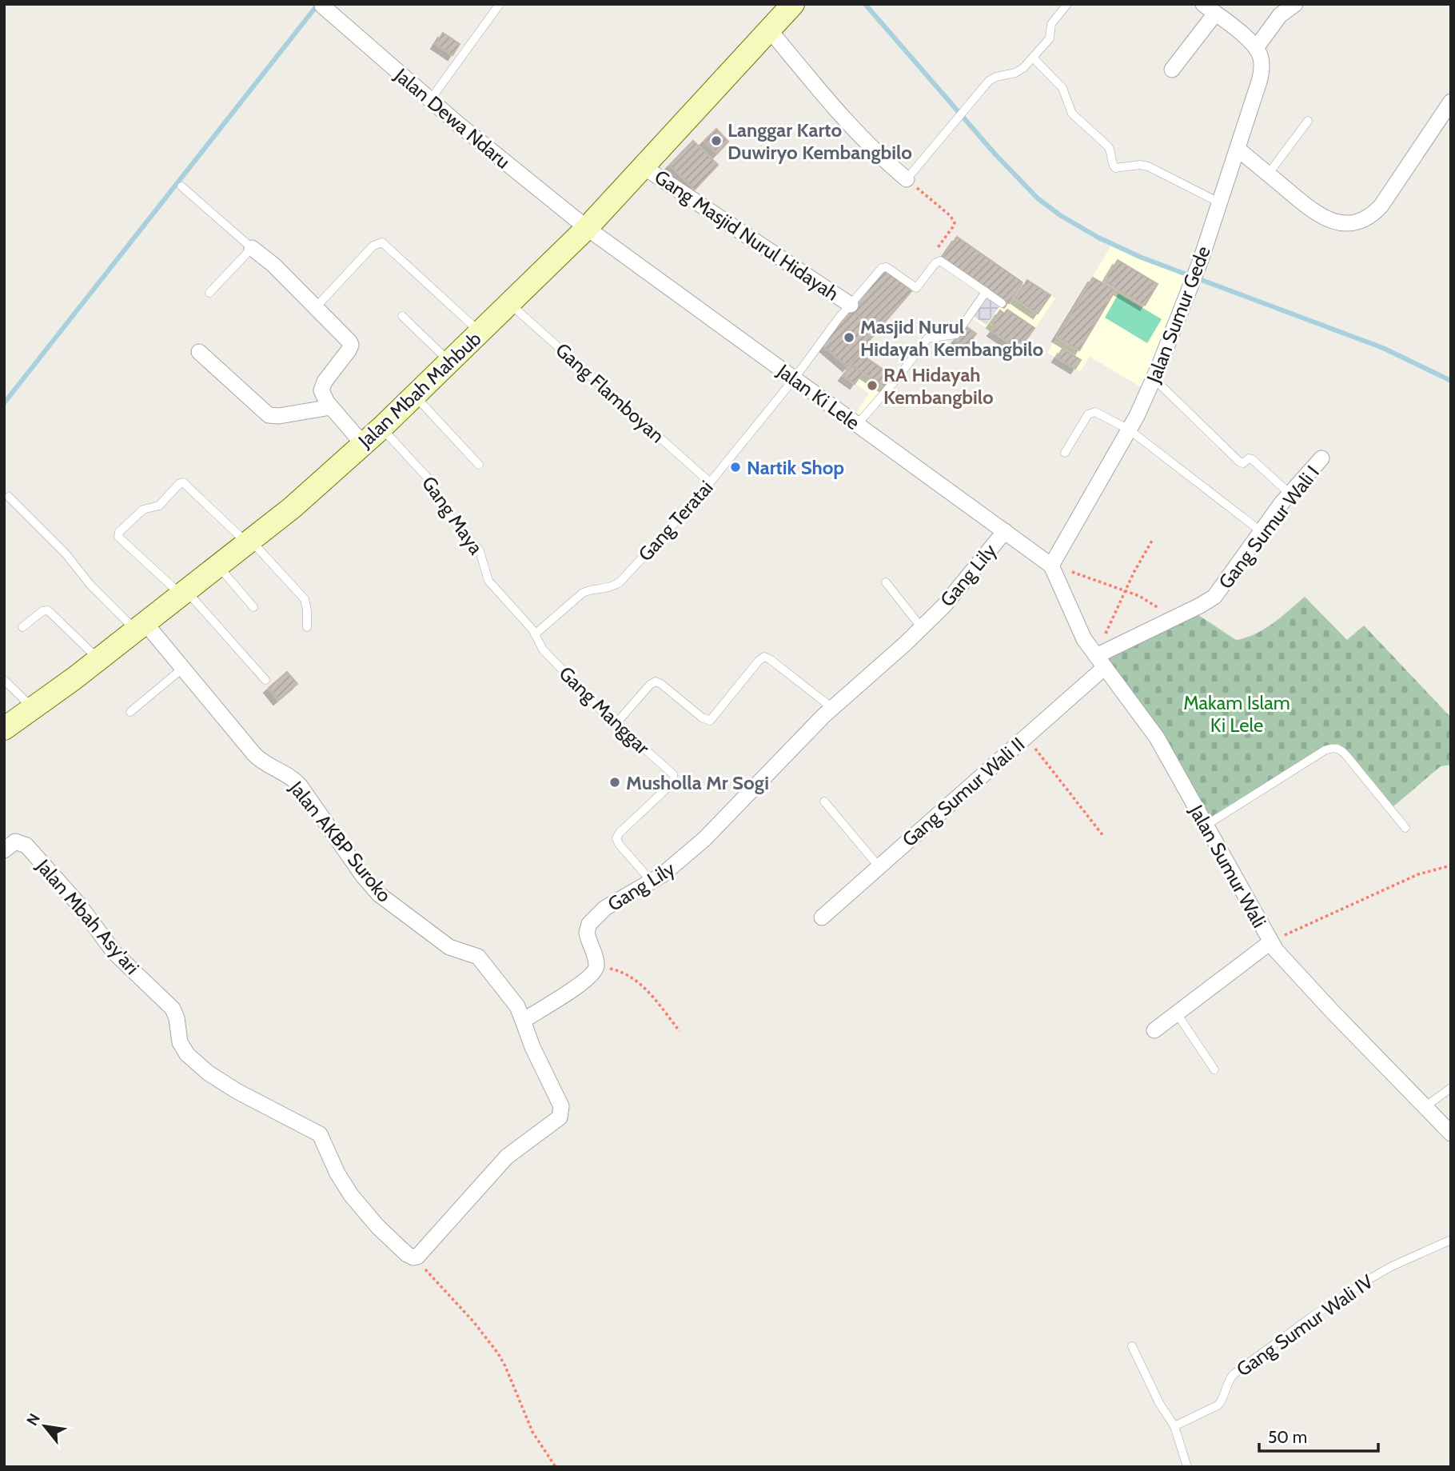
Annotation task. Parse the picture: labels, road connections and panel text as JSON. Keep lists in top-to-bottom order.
{
  "streets": {
    "street": [
      "Jalan Dewa Ndaru",
      "Gang Masjid Nurul Hidayah",
      "Jalan Sumur Gede",
      "Jalan Mbah Mahbub",
      "Jalan Ki Lele",
      "Gang Sumur Wali I",
      "Gang Lily",
      "Gang Sumur Wali II",
      "Jalan AKBP Suroko",
      "Jalan Sumur Wali",
      "Jalan Mbah Asy'ari"
    ],
    "lane": [
      "Gang Flamboyan",
      "Gang Maya",
      "Gang Teratai",
      "Gang Manggar",
      "Gang Sumur Wali IV"
    ]
  },
  "crossings": [
    ["Jalan Dewa Ndaru", "Jalan Mbah Mahbub"],
    ["Jalan Dewa Ndaru", "Jalan Ki Lele"],
    ["Gang Masjid Nurul Hidayah", "Jalan Mbah Mahbub"],
    ["Gang Masjid Nurul Hidayah", "Gang Teratai"],
    ["Jalan Sumur Gede", "Jalan Ki Lele"],
    ["Jalan Sumur Gede", "Jalan Sumur Wali"],
    ["Jalan Mbah Mahbub", "Gang Flamboyan"],
    ["Jalan Mbah Mahbub", "Jalan Ki Lele"],
    ["Jalan Mbah Mahbub", "Gang Maya"],
    ["Jalan Mbah Mahbub", "Jalan AKBP Suroko"],
    ["Gang Flamboyan", "Gang Teratai"],
    ["Jalan Ki Lele", "Gang Teratai"],
    ["Jalan Ki Lele", "Gang Lily"],
    ["Jalan Ki Lele", "Jalan Sumur Wali"],
    ["Gang Maya", "Gang Teratai"],
    ["Gang Maya", "Gang Manggar"],
    ["Gang Teratai", "Gang Manggar"],
    ["Gang Sumur Wali I", "Gang Sumur Wali II"],
    ["Gang Sumur Wali I", "Jalan Sumur Wali"],
    ["Gang Lily", "Gang Manggar"],
    ["Gang Sumur Wali II", "Jalan Sumur Wali"]
  ],
  "parks": ["Makam Islam Ki Lele"],
  "places": [
    "Langgar Karto Duwiryo Kembangbilo",
    "Masjid Nurul Hidayah Kembangbilo",
    "RA Hidayah Kembangbilo",
    "Nartik Shop",
    "Musholla Mr Sogi"
  ],
  "scale_bar": "50 m",
  "north": "top left"
}
